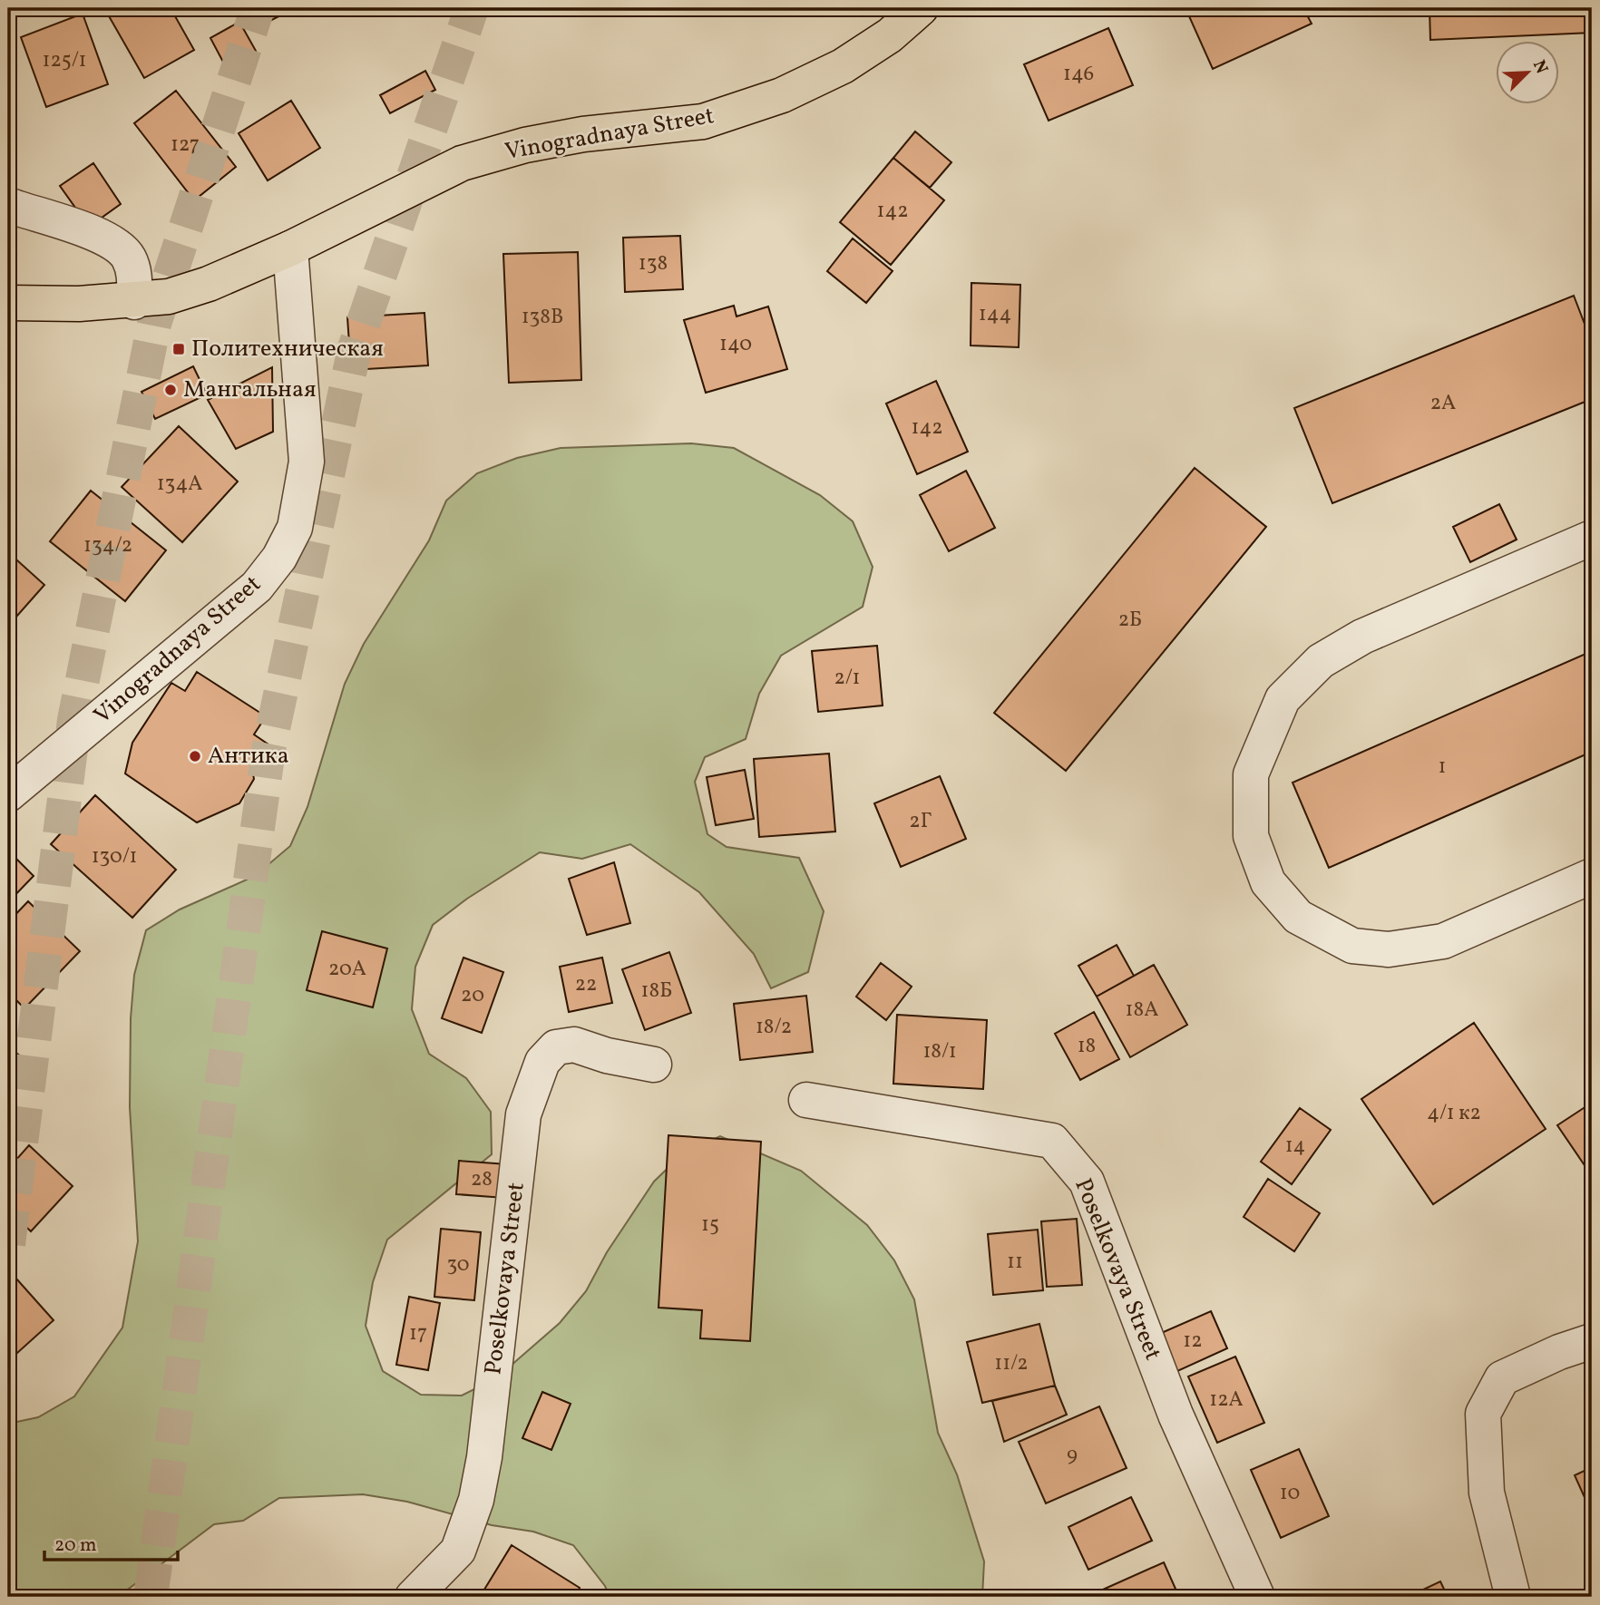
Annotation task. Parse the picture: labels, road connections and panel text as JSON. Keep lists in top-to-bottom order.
{
  "streets": {
    "main road": ["Vinogradnaya Street"],
    "street": ["Poselkovaya Street"]
  },
  "places": {
    "transit": ["Политехническая"],
    "other": ["Мангальная", "Антика"]
  },
  "house_numbers": [
    "125/1",
    "146",
    "127",
    "142",
    "138",
    "144",
    "138В",
    "140",
    "2А",
    "142",
    "134А",
    "134/2",
    "2Б",
    "2/1",
    "1",
    "2Г",
    "130/1",
    "20А",
    "22",
    "18Б",
    "20",
    "18А",
    "18/2",
    "18",
    "18/1",
    "4/1 к2",
    "14",
    "28",
    "15",
    "11",
    "30",
    "17",
    "12",
    "11/2",
    "12А",
    "9",
    "10"
  ],
  "scale_bar": "20 m",
  "north": "top right"
}
